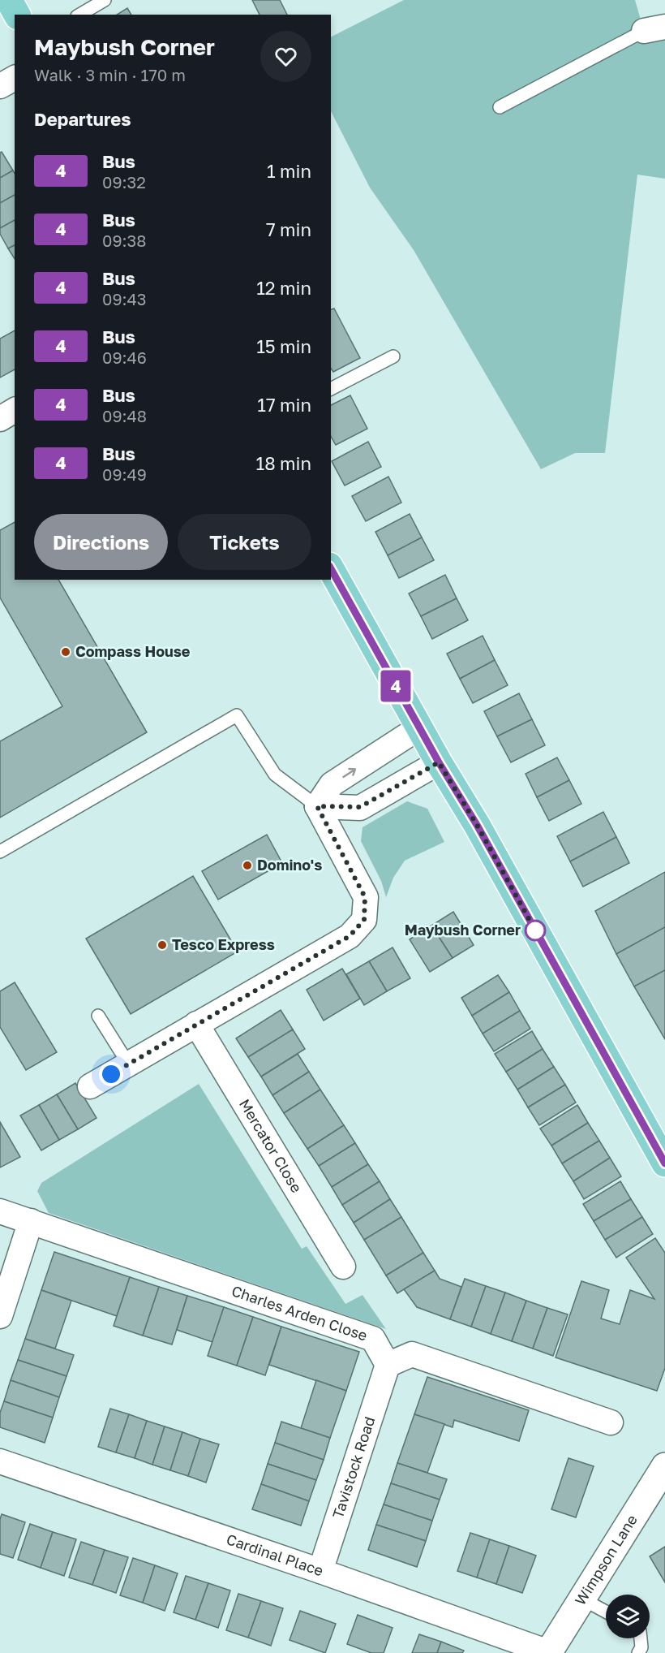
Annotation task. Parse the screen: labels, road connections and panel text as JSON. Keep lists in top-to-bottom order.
{
  "streets": {
    "street": [
      "Mercator Close",
      "Charles Arden Close",
      "Tavistock Road",
      "Cardinal Place",
      "Wimpson Lane"
    ]
  },
  "crossings": [
    ["Charles Arden Close", "Tavistock Road"],
    ["Tavistock Road", "Cardinal Place"],
    ["Cardinal Place", "Wimpson Lane"]
  ],
  "places": [
    "Compass House",
    "Domino's",
    "Maybush Corner",
    "Tesco Express"
  ],
  "lines": ["bus line 4"],
  "page": {
    "on_map": "4",
    "heading": [
      ["Maybush Corner", "Walk · 3 min · 170 m"],
      "Departures"
    ],
    "list": [
      {
        "mark": "4",
        "name": "Bus",
        "note": "09:32",
        "value": "1 min"
      },
      {
        "mark": "4",
        "name": "Bus",
        "note": "09:38",
        "value": "7 min"
      },
      {
        "mark": "4",
        "name": "Bus",
        "note": "09:43",
        "value": "12 min"
      },
      {
        "mark": "4",
        "name": "Bus",
        "note": "09:46",
        "value": "15 min"
      },
      {
        "mark": "4",
        "name": "Bus",
        "note": "09:48",
        "value": "17 min"
      },
      {
        "mark": "4",
        "name": "Bus",
        "note": "09:49",
        "value": "18 min"
      }
    ],
    "buttons": ["Directions", "Tickets"]
  }
}
